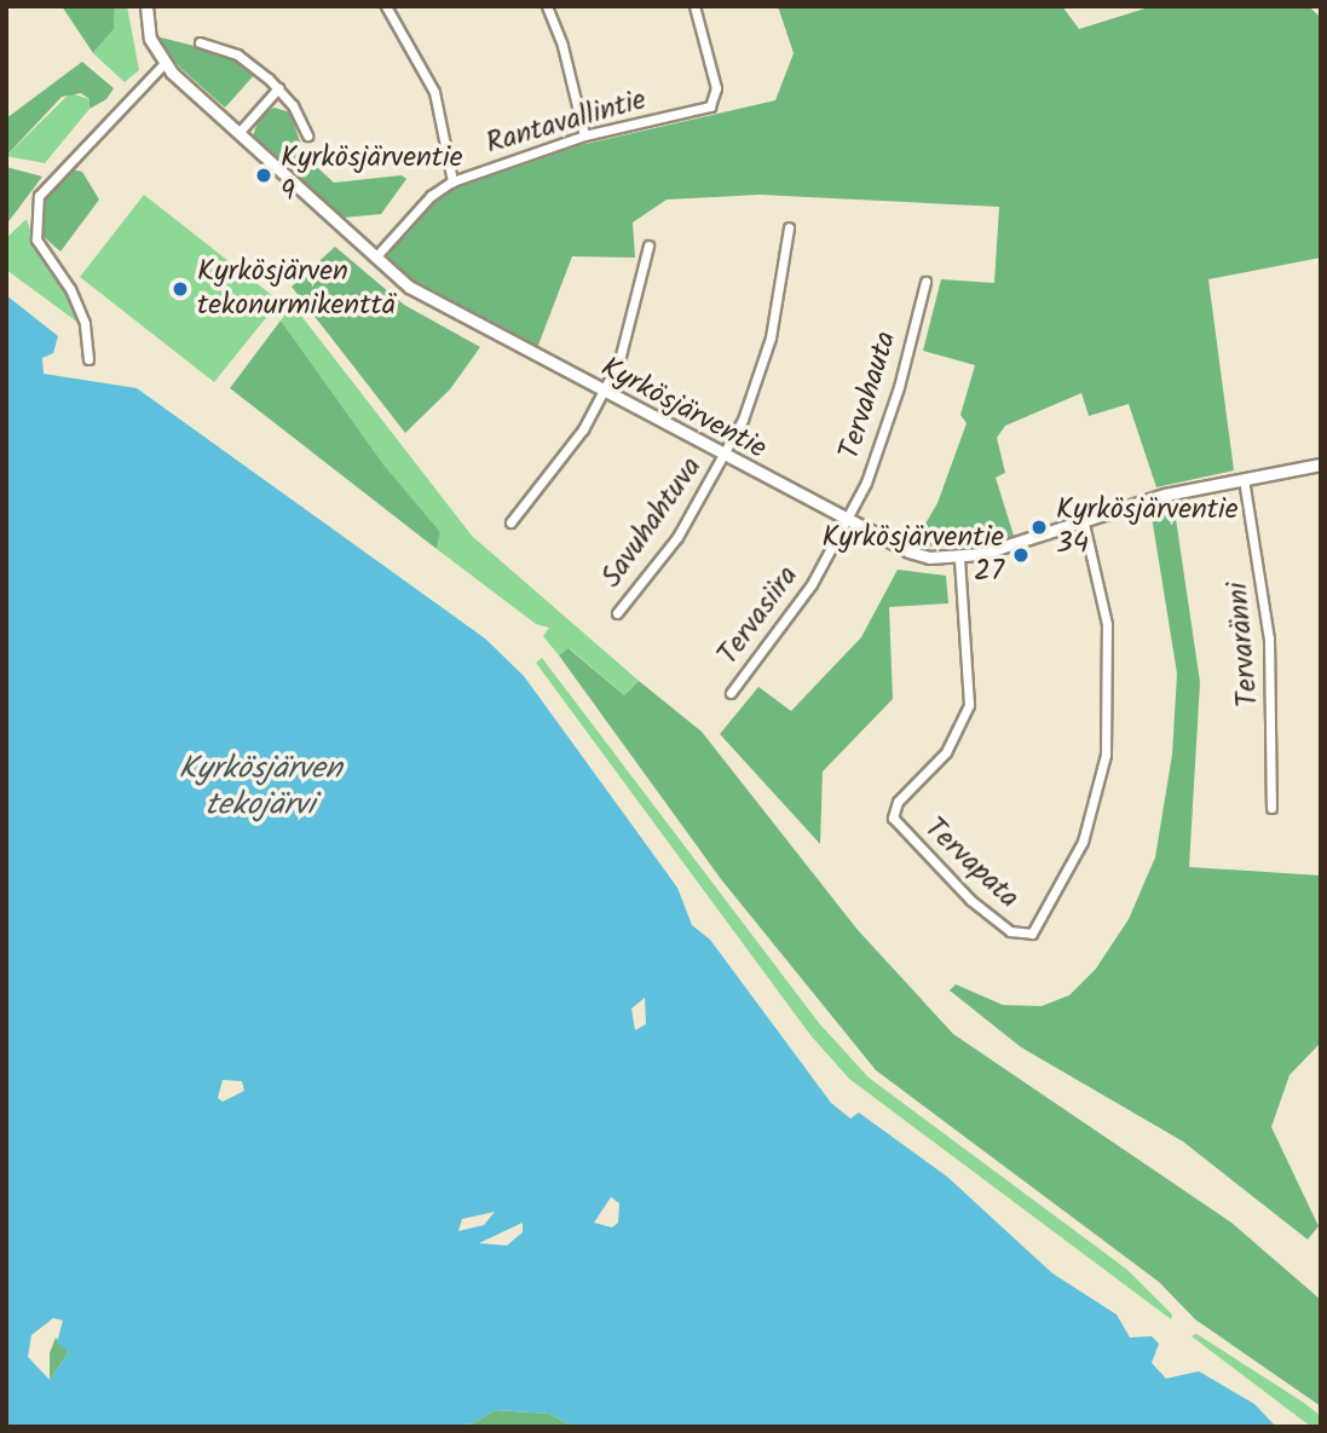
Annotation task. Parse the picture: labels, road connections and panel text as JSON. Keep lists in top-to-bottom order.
{
  "streets": {
    "street": [
      "Rantavallintie",
      "Tervahauta",
      "Kyrkösjärventie",
      "Savuhahtuva",
      "Tervasiira",
      "Tervaränni",
      "Tervapata"
    ]
  },
  "crossings": [
    ["Rantavallintie", "Kyrkösjärventie"],
    ["Tervahauta", "Kyrkösjärventie"],
    ["Tervahauta", "Tervasiira"],
    ["Kyrkösjärventie", "Savuhahtuva"],
    ["Kyrkösjärventie", "Tervasiira"],
    ["Kyrkösjärventie", "Tervaränni"],
    ["Kyrkösjärventie", "Tervapata"]
  ],
  "water": ["Kyrkösjärven tekojärvi"],
  "places": [
    "Kyrkösjärventie 9",
    "Kyrkösjärven tekonurmikenttä",
    "Kyrkösjärventie 34",
    "Kyrkösjärventie 27"
  ]
}
